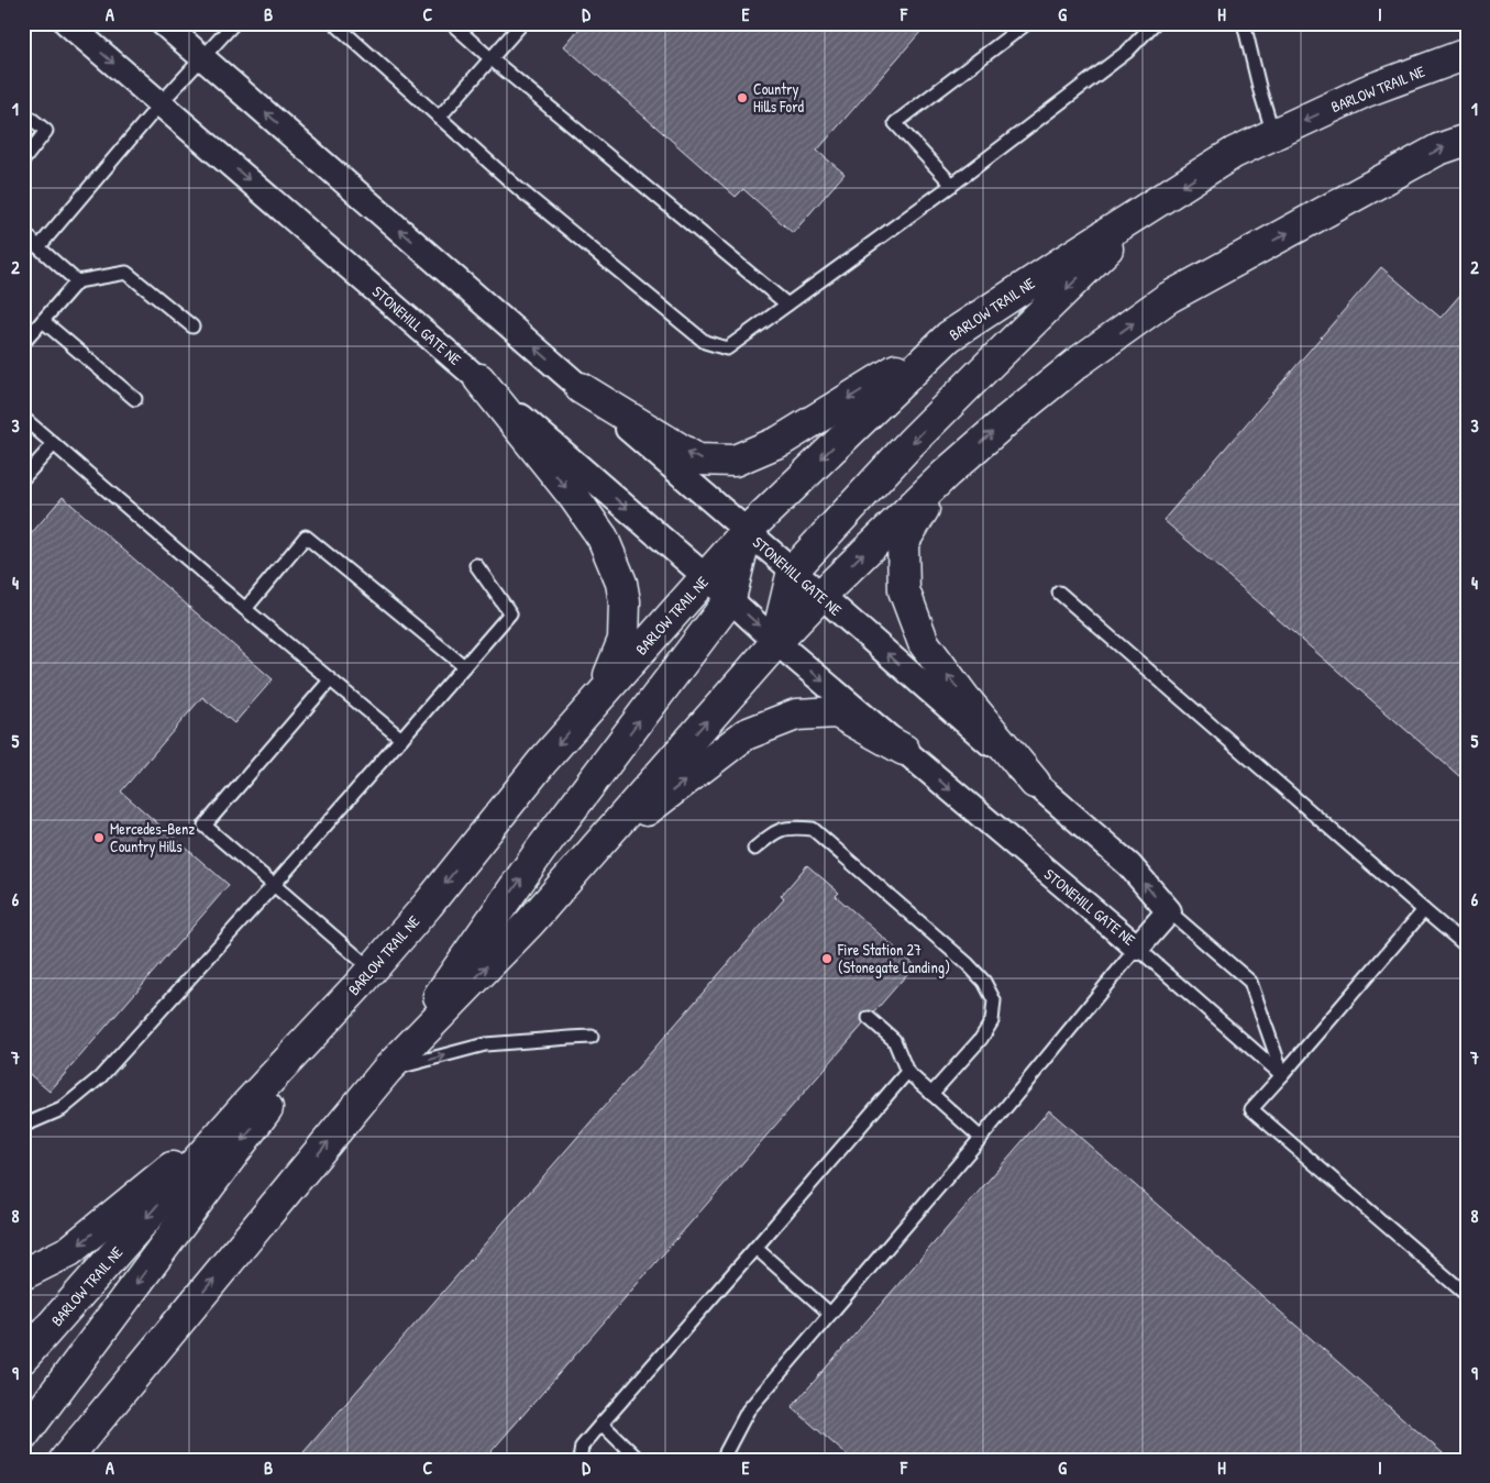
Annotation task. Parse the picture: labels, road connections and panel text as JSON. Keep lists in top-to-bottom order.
{
  "streets": {
    "main road": ["BARLOW TRAIL NE"],
    "street": ["STONEHILL GATE NE"]
  },
  "crossings": [
    ["BARLOW TRAIL NE", "STONEHILL GATE NE"]
  ],
  "places": ["Country Hills Ford", "Mercedes-Benz Country Hills", "Fire Station 27 (Stonegate Landing)"],
  "grid": {
    "columns": [
      "A",
      "B",
      "C",
      "D",
      "E",
      "F",
      "G",
      "H",
      "I"
    ],
    "rows": [
      "1",
      "2",
      "3",
      "4",
      "5",
      "6",
      "7",
      "8",
      "9"
    ]
  }
}
